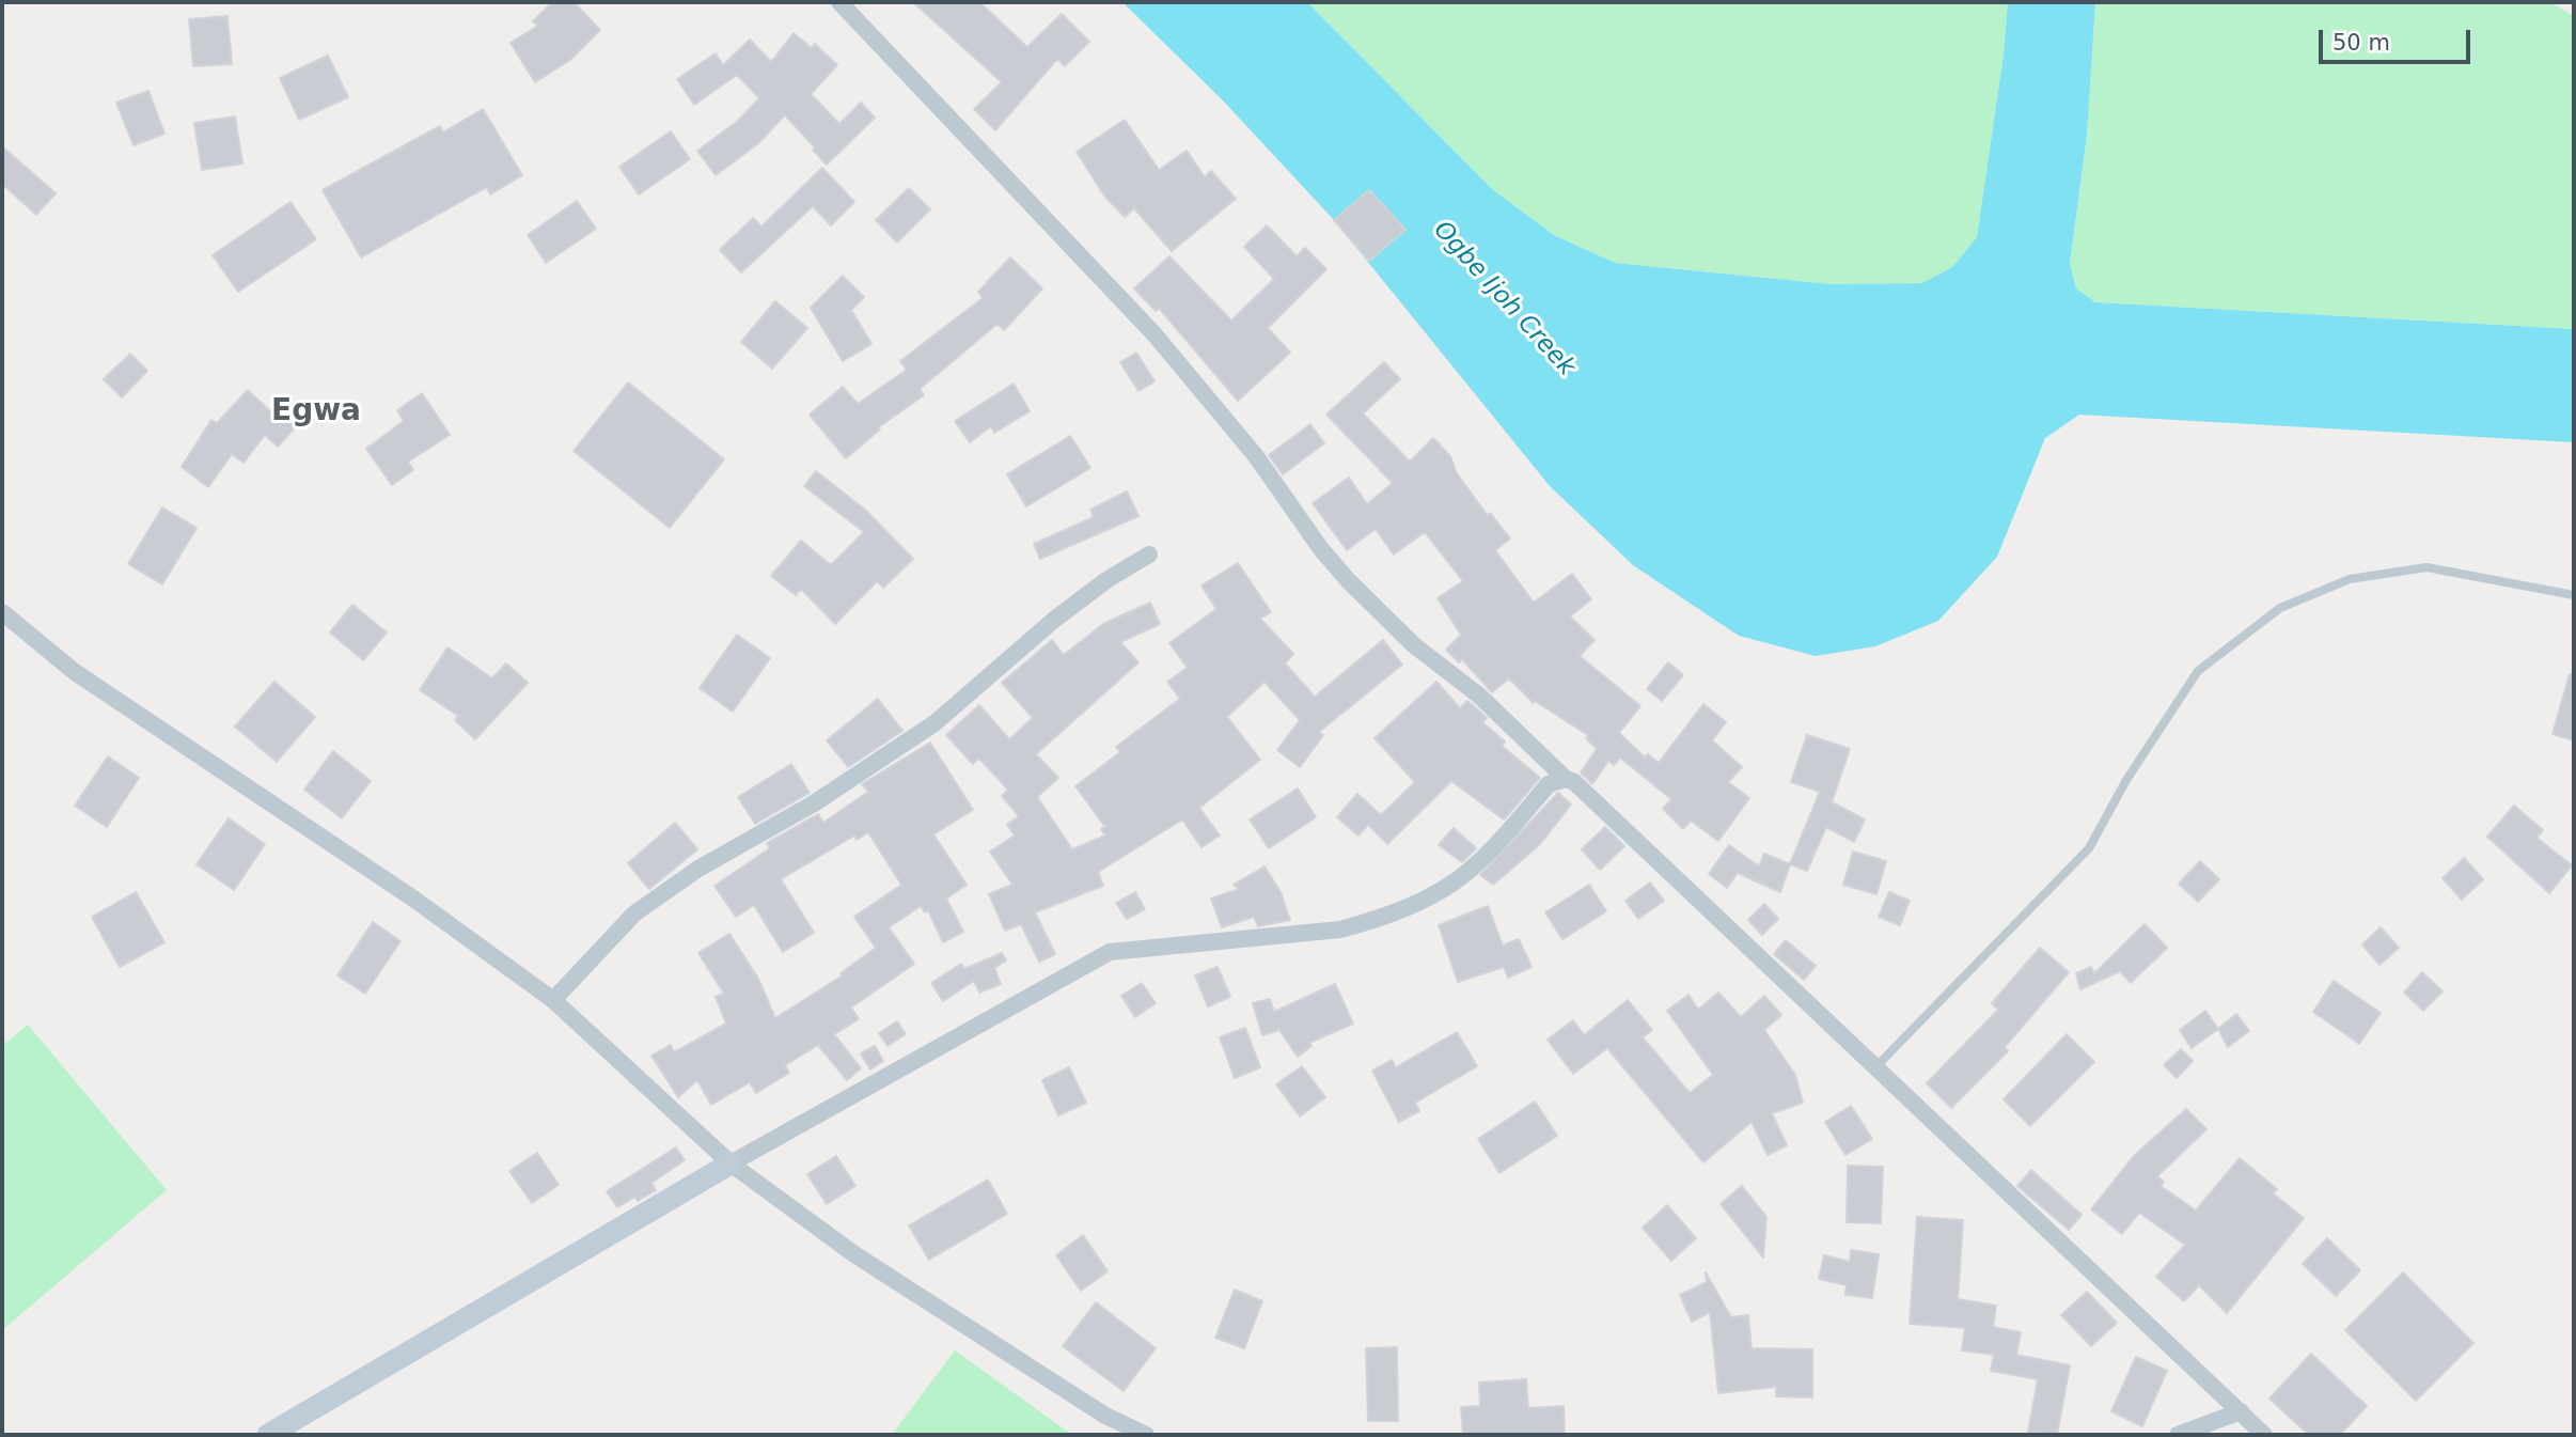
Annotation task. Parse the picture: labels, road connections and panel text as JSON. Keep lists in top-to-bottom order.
{
  "districts": ["Egwa"],
  "water": ["Ogbe Ijoh Creek"],
  "scale_bar": "50 m"
}
